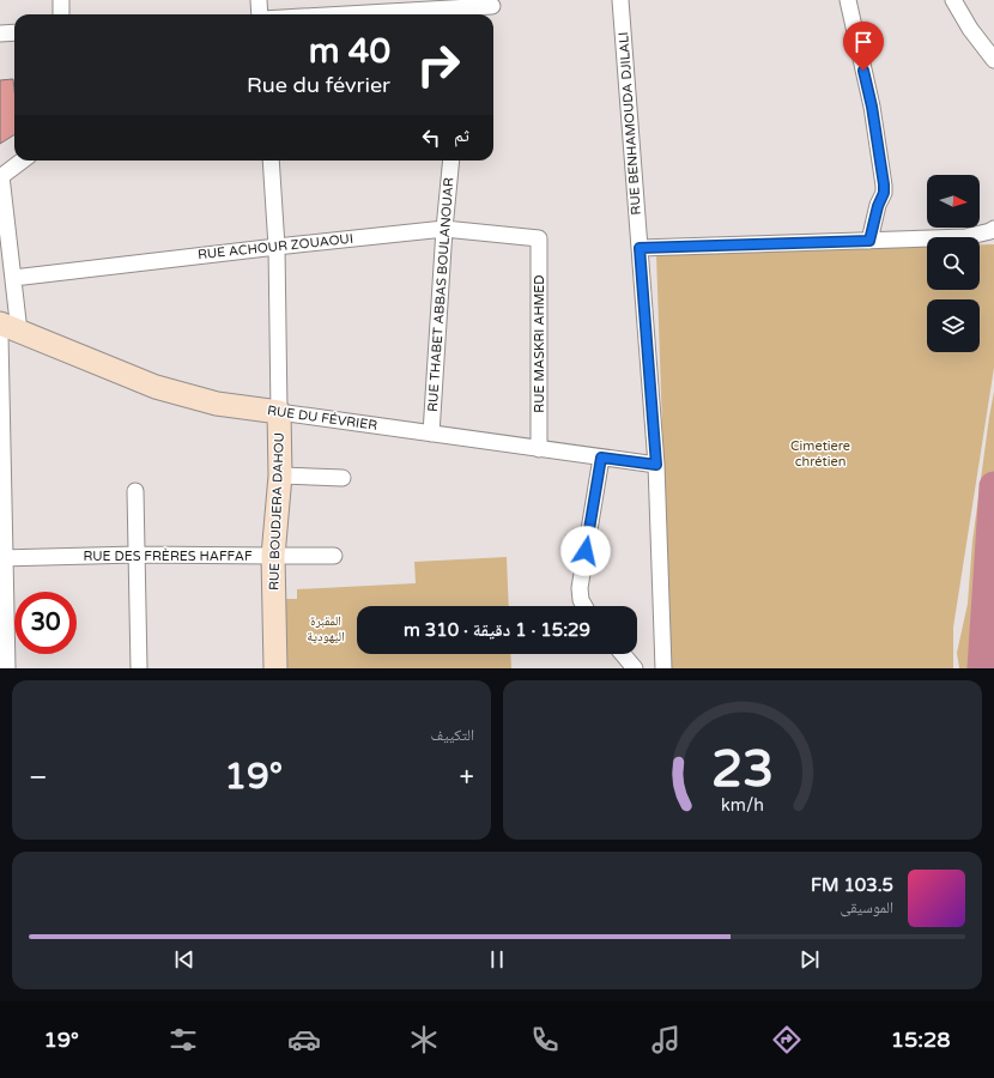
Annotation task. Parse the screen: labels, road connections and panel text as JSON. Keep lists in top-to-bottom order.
{
  "streets": {
    "street": [
      "RUE BENHAMOUDA DJILALI",
      "RUE ACHOUR ZOUAOUI",
      "RUE THABET ABBAS BOULANOUAR",
      "RUE MASKRI AHMED",
      "RUE DU FÉVRIER",
      "RUE BOUDJERA DAHOU",
      "RUE DES FRÈRES HAFFAF"
    ]
  },
  "crossings": [
    ["RUE BENHAMOUDA DJILALI", "RUE DU FÉVRIER"],
    ["RUE ACHOUR ZOUAOUI", "RUE THABET ABBAS BOULANOUAR"],
    ["RUE ACHOUR ZOUAOUI", "RUE MASKRI AHMED"],
    ["RUE THABET ABBAS BOULANOUAR", "RUE DU FÉVRIER"],
    ["RUE MASKRI AHMED", "RUE DU FÉVRIER"],
    ["RUE DU FÉVRIER", "RUE BOUDJERA DAHOU"],
    ["RUE BOUDJERA DAHOU", "RUE DES FRÈRES HAFFAF"]
  ],
  "parks": ["Cimetiere chrétien", "المقبرة اليهودية"],
  "north": "right",
  "page": {
    "turn": ["40 m", "Rue du février"],
    "then": "ثم",
    "limit": "30",
    "trip": "15:29 · 1 دقيقة · 310 m",
    "tile": "التكييف",
    "heat": ["−", "19°", "+"],
    "song": ["103.5 FM", "الموسيقى"],
    "tabs": ["15:28", "19°"],
    "gauge": ["23", "km/h"]
  }
}
